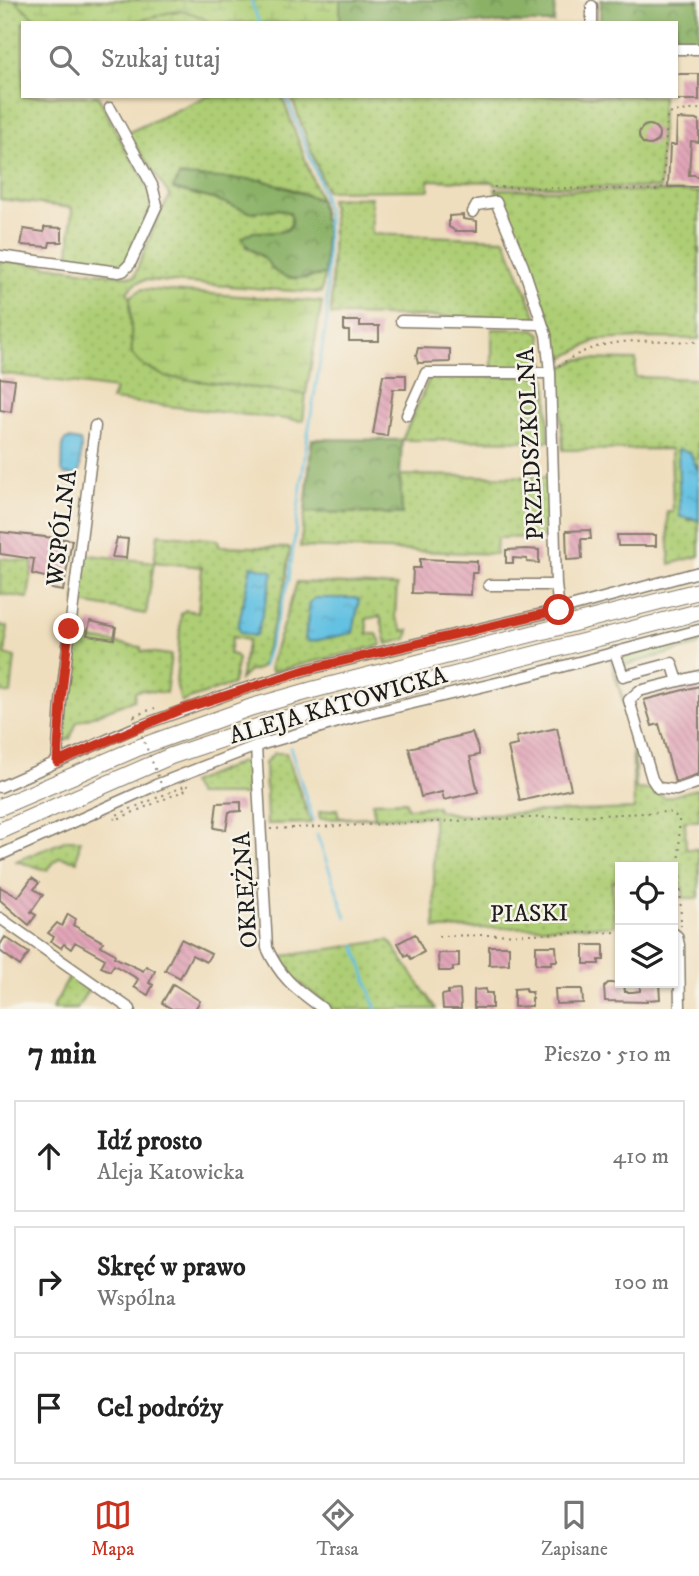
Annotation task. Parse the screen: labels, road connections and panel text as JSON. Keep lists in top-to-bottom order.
{
  "streets": {
    "street": [
      "PRZEDSZKOLNA",
      "WSPÓLNA",
      "ALEJA KATOWICKA",
      "OKRĘŻNA"
    ],
    "path": ["PIASKI"]
  },
  "crossings": [
    ["PRZEDSZKOLNA", "ALEJA KATOWICKA"],
    ["WSPÓLNA", "ALEJA KATOWICKA"],
    ["ALEJA KATOWICKA", "OKRĘŻNA"]
  ],
  "page": {
    "search": "Szukaj tutaj",
    "heading": ["7 min", "Pieszo · 510 m"],
    "list": [
      ["Idź prosto", "Aleja Katowicka", "410 m"],
      ["Skręć w prawo", "Wspólna", "100 m"],
      "Cel podróży"
    ],
    "nav": ["Mapa", "Trasa", "Zapisane"]
  }
}
